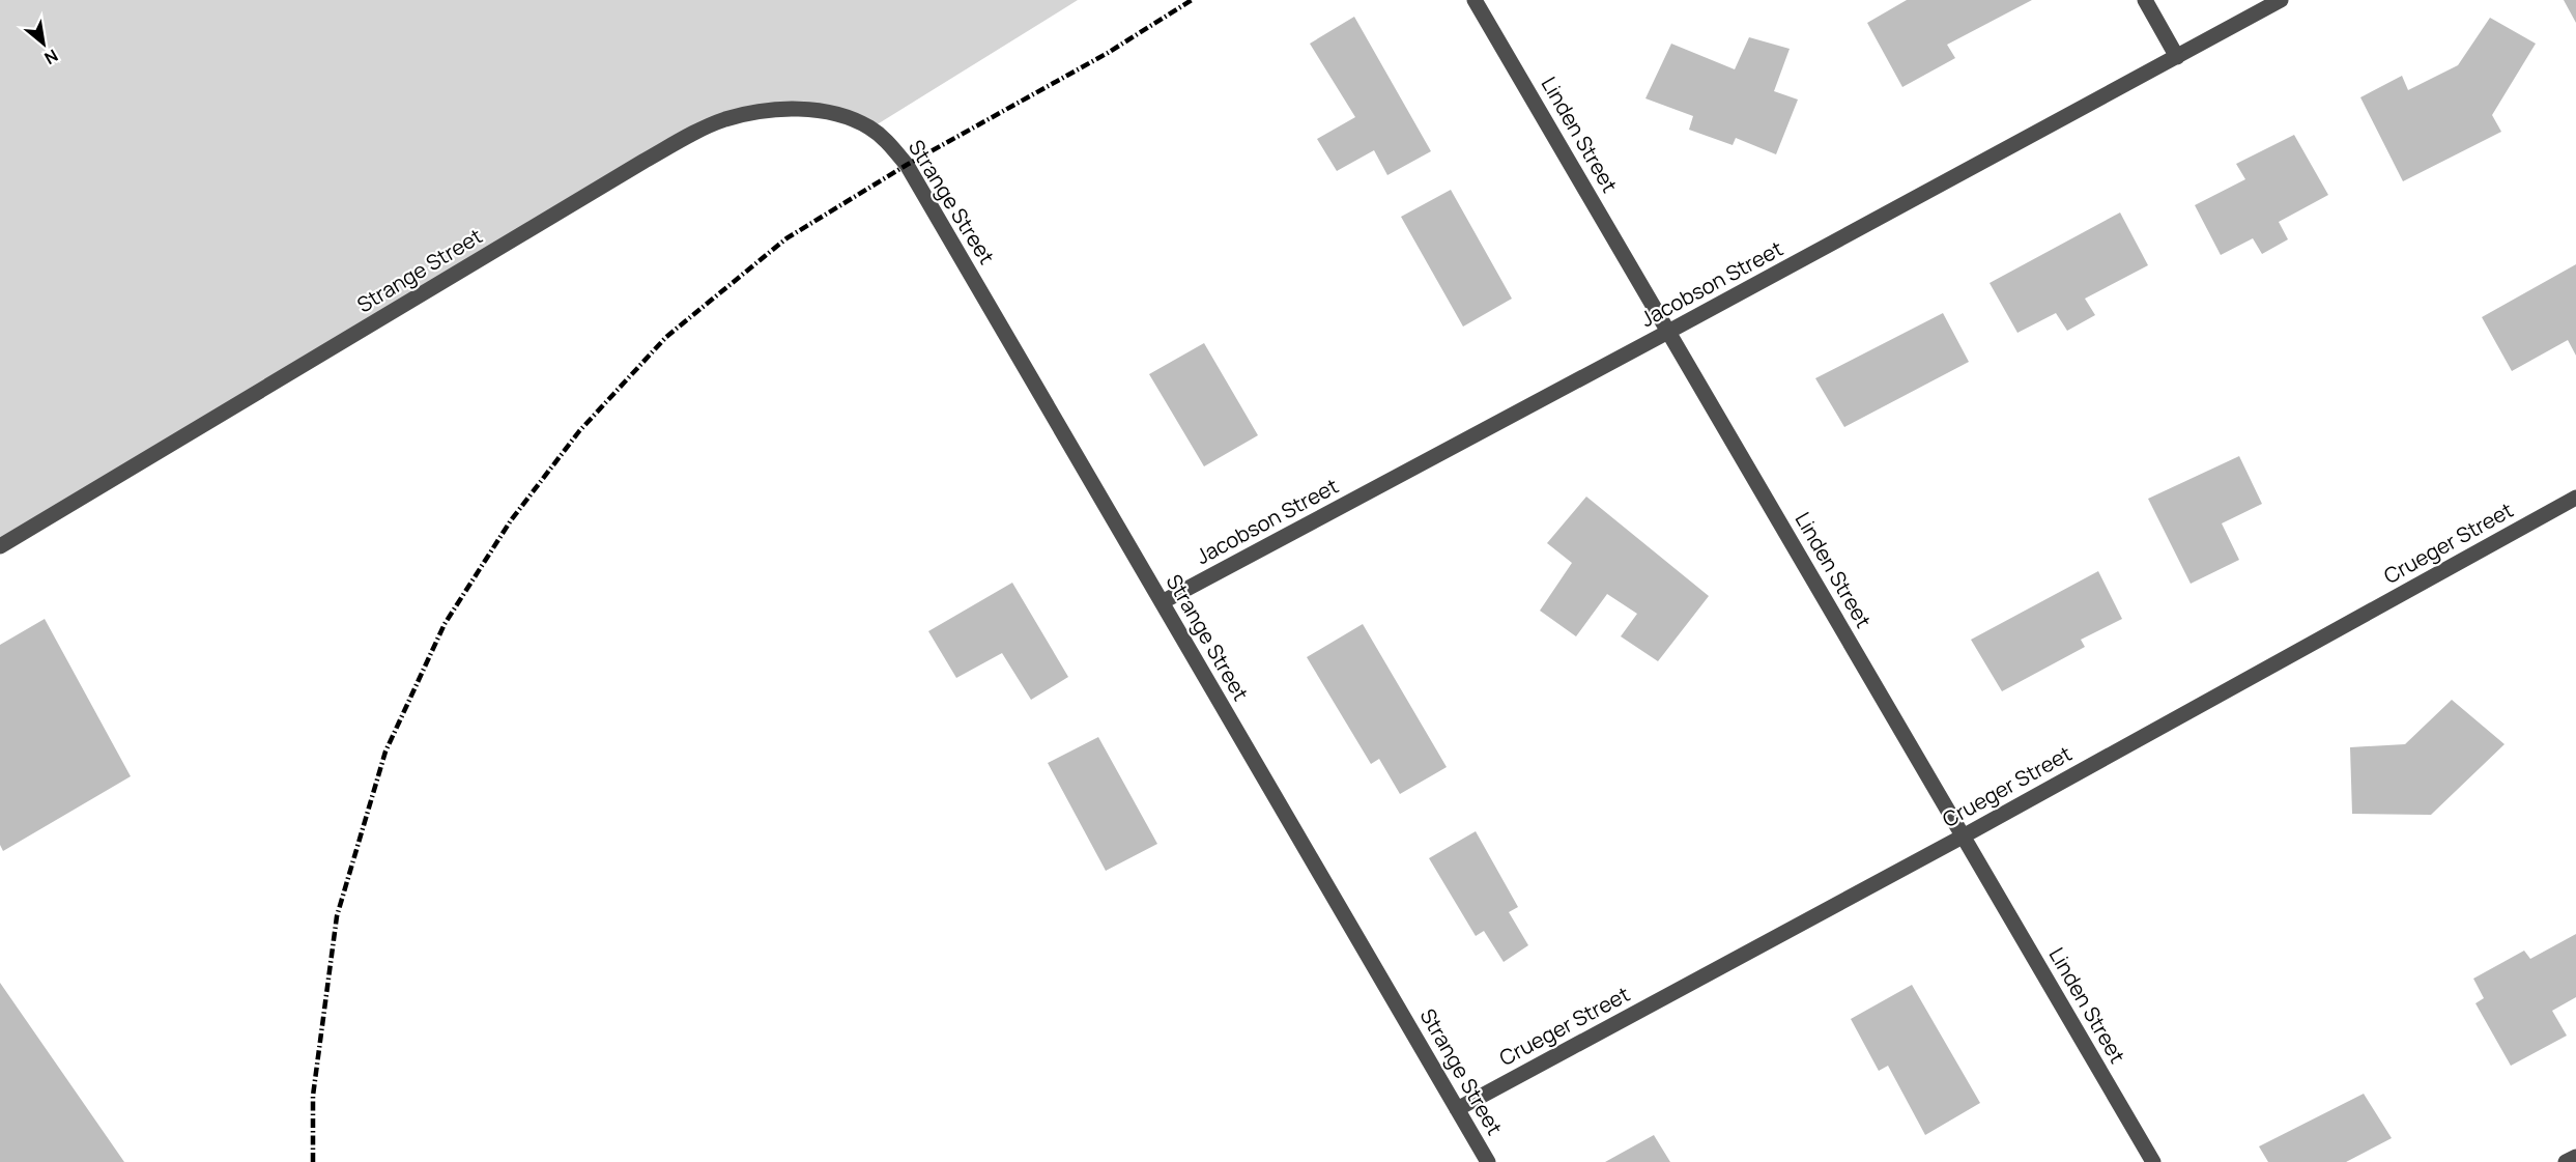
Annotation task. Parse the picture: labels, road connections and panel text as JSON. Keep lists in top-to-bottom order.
{
  "streets": {
    "street": [
      "Linden Street",
      "Strange Street",
      "Jacobson Street",
      "Crueger Street"
    ]
  },
  "crossings": [
    ["Linden Street", "Jacobson Street"],
    ["Linden Street", "Crueger Street"],
    ["Strange Street", "Jacobson Street"],
    ["Strange Street", "Crueger Street"]
  ],
  "north": "bottom right"
}
